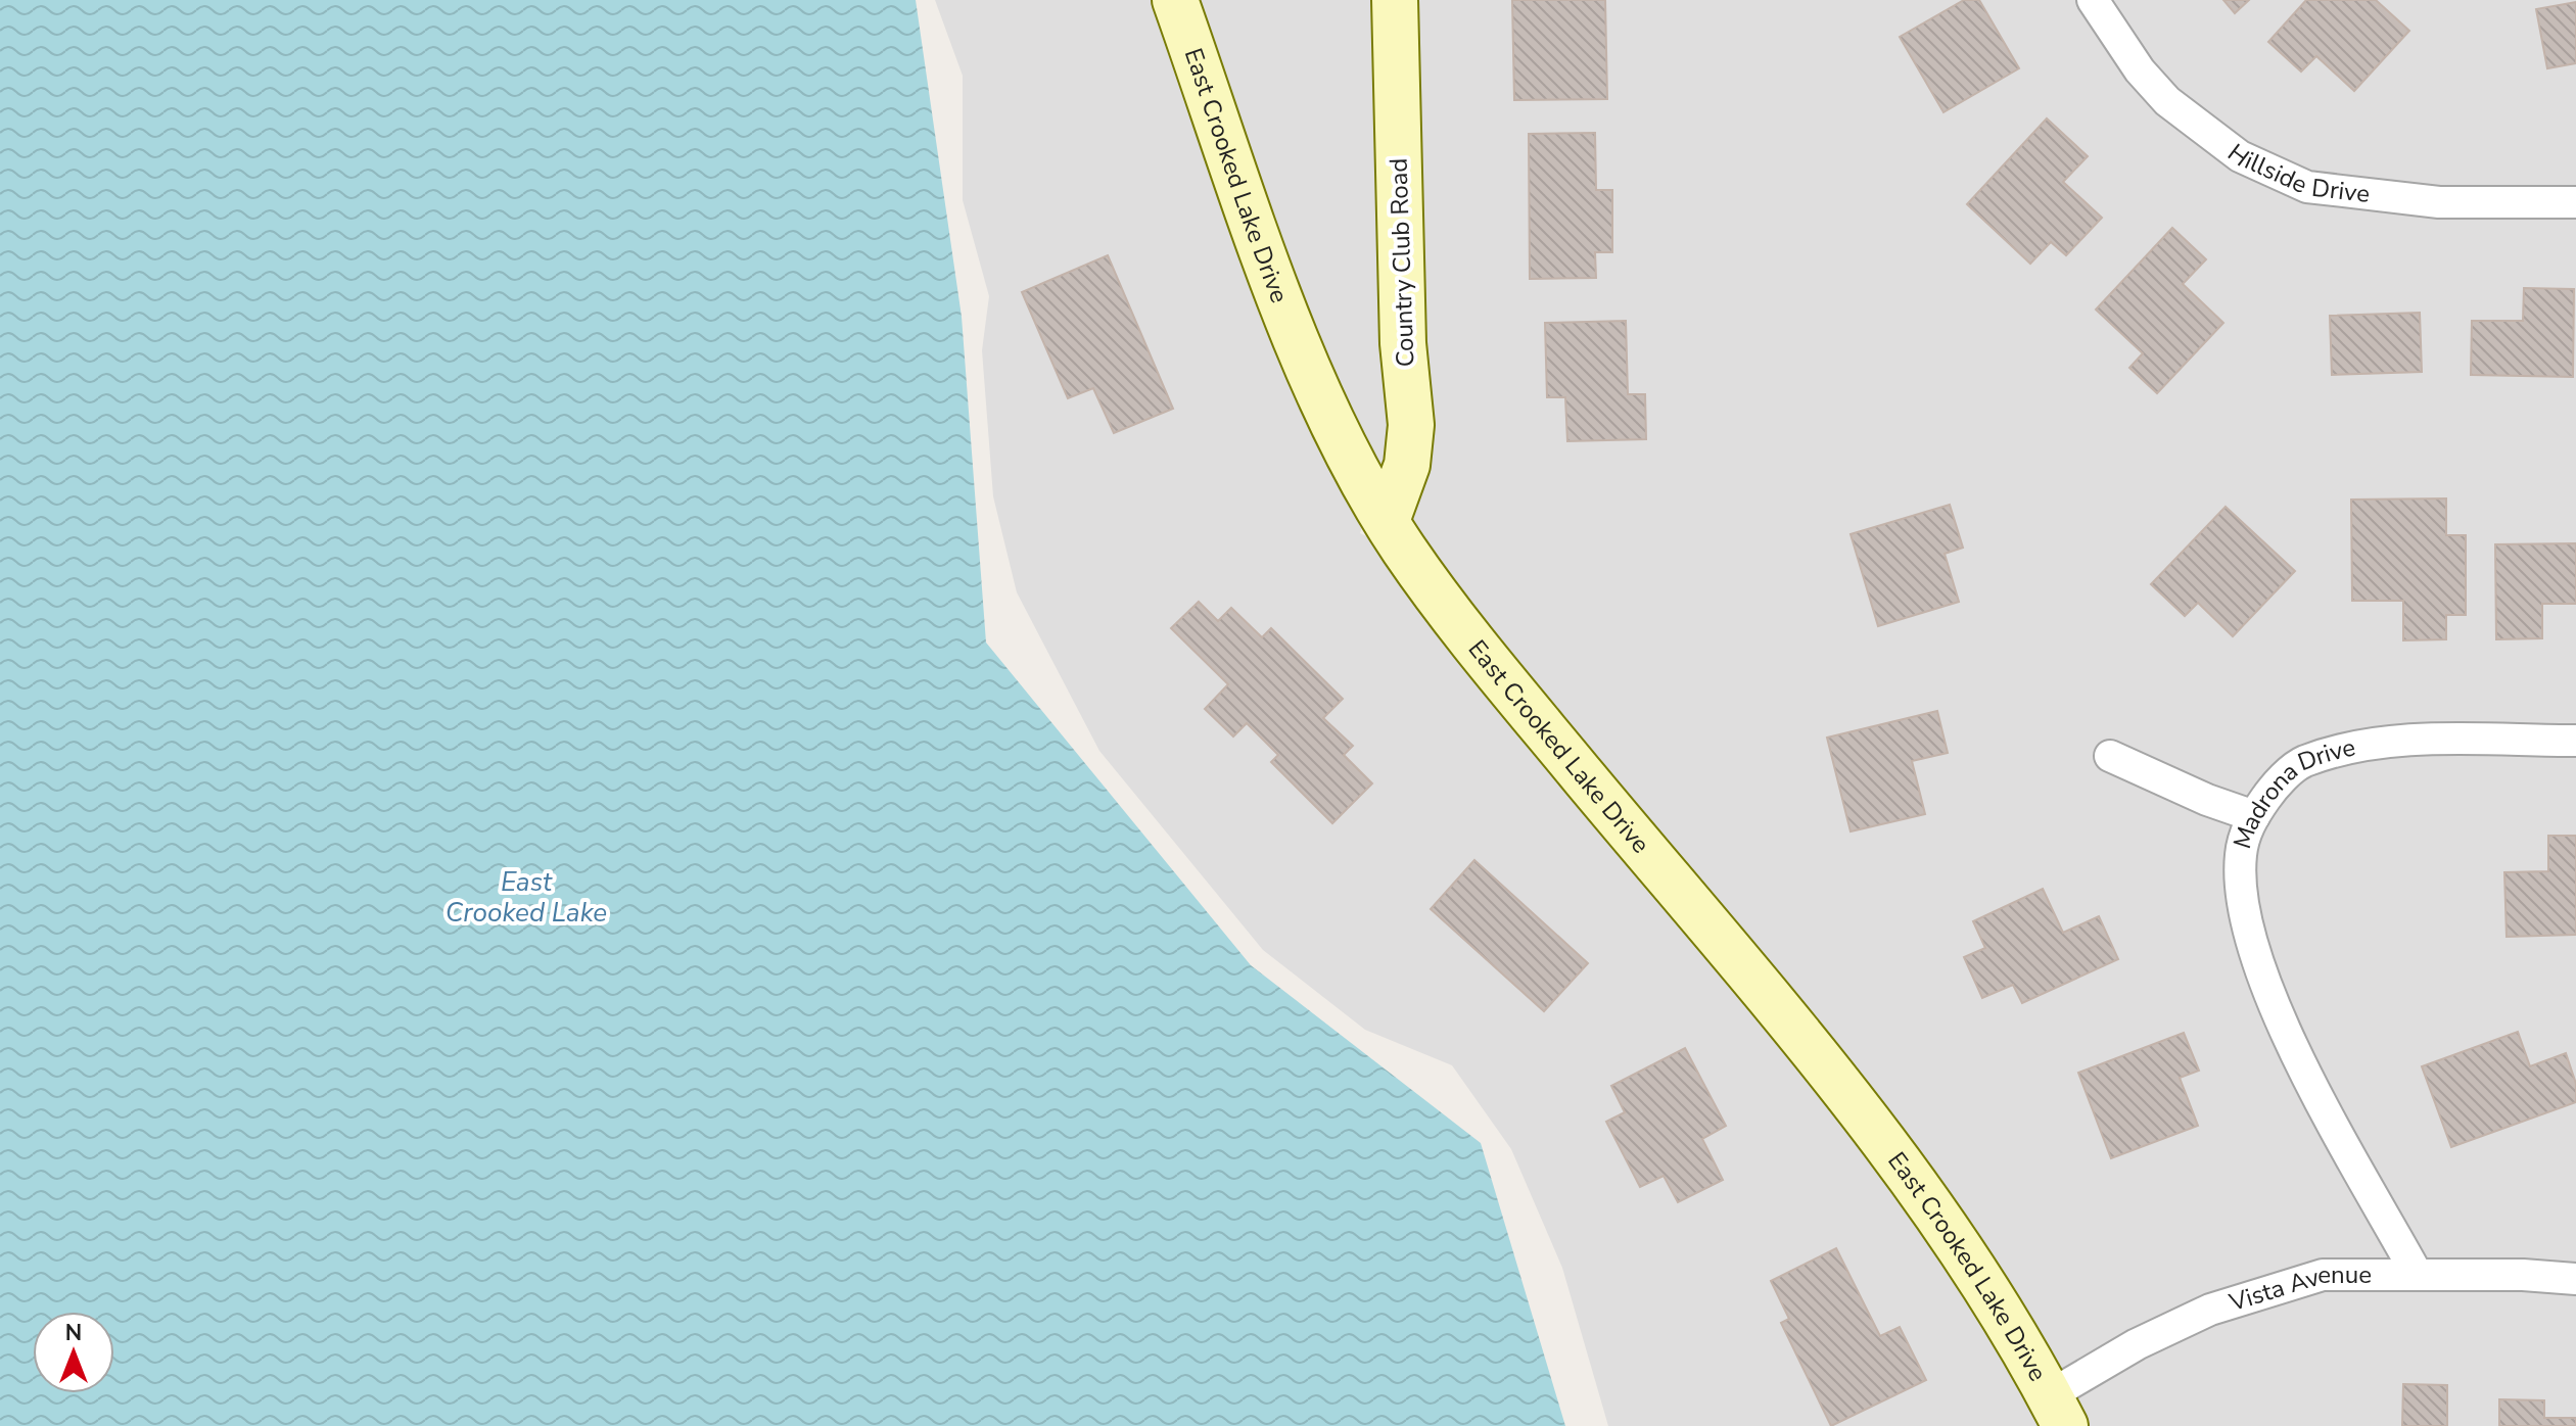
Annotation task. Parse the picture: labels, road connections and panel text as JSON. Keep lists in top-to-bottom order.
{
  "streets": {
    "street": [
      "Hillside Drive",
      "East Crooked Lake Drive",
      "Country Club Road",
      "Madrona Drive",
      "Vista Avenue"
    ]
  },
  "crossings": [
    ["East Crooked Lake Drive", "Country Club Road"],
    ["East Crooked Lake Drive", "Vista Avenue"],
    ["Madrona Drive", "Vista Avenue"]
  ],
  "water": ["East Crooked Lake"],
  "north": "top"
}
